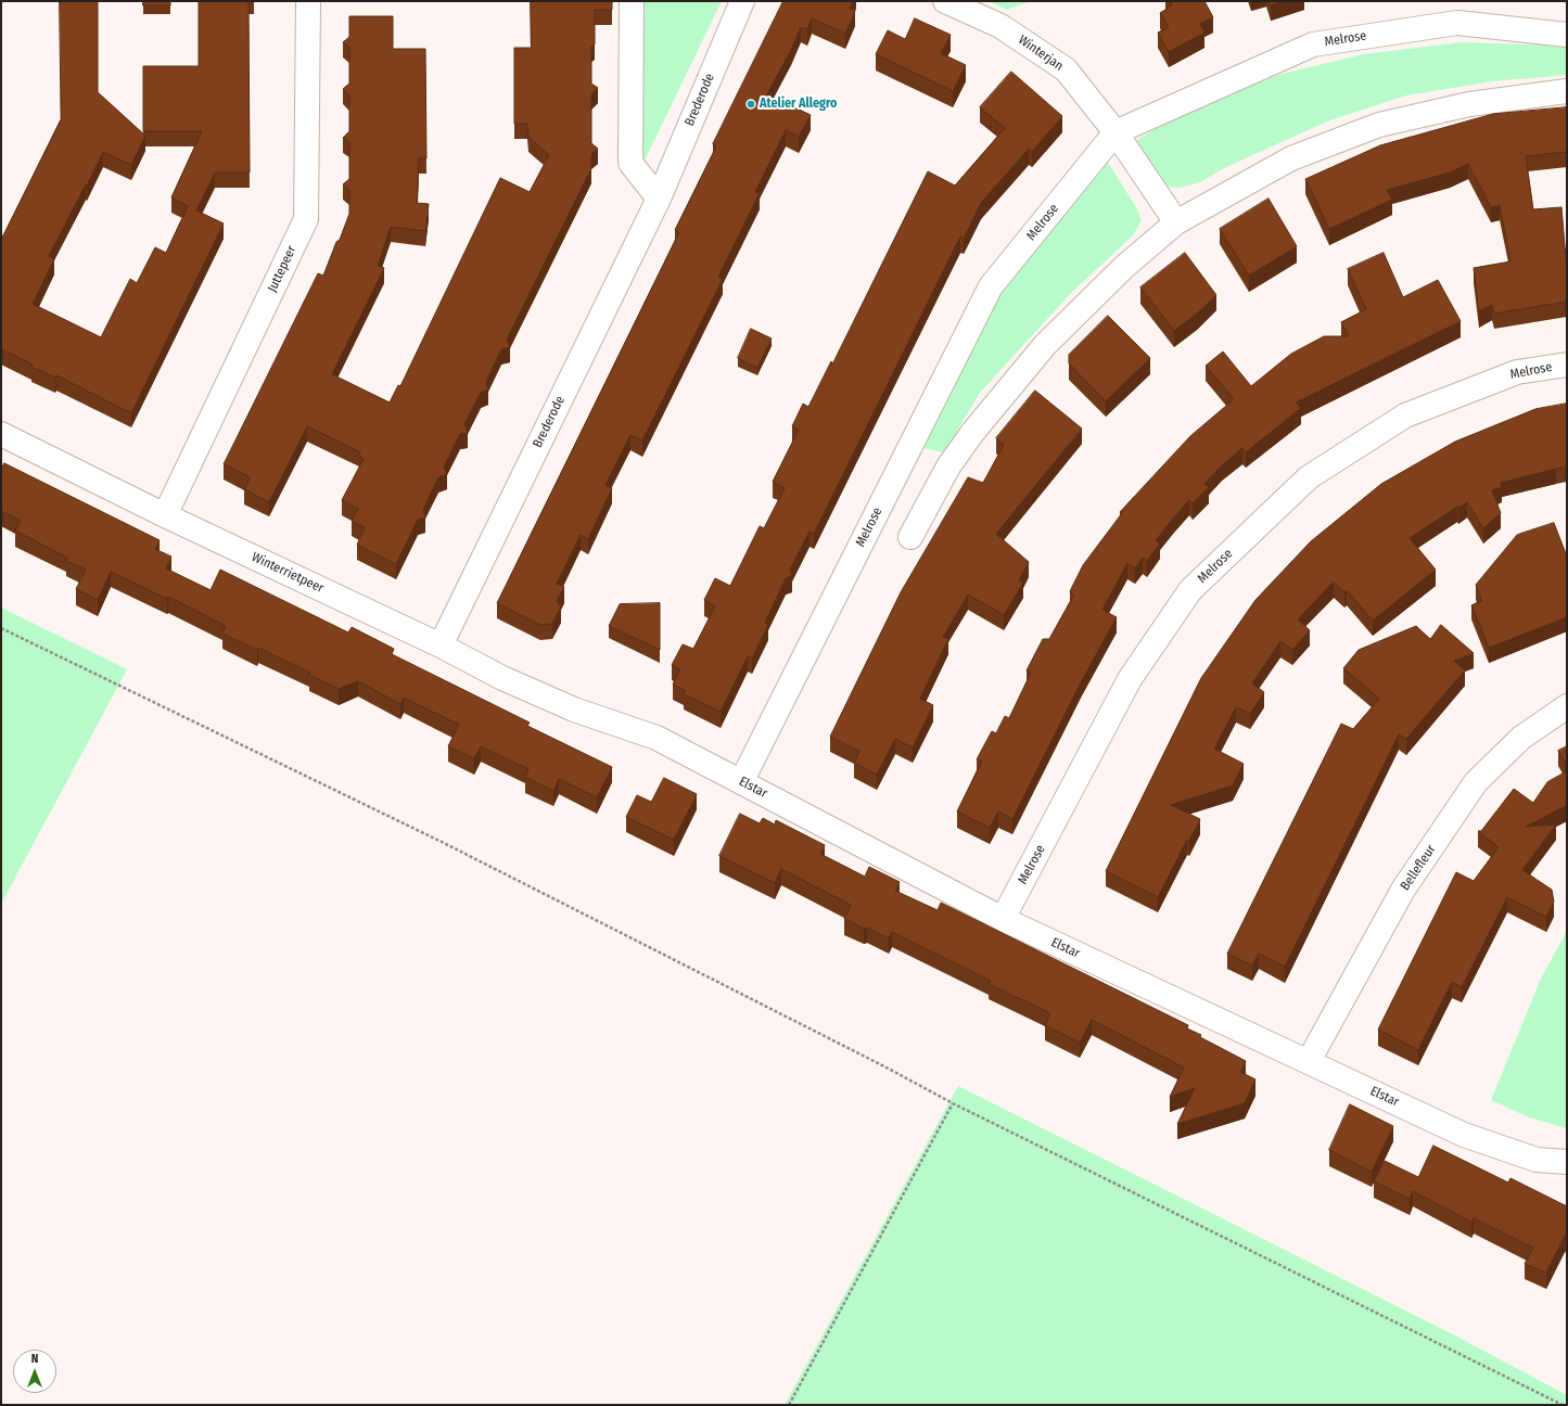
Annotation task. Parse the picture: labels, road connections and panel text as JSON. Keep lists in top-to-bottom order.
{
  "streets": {
    "street": [
      "Melrose",
      "Winterjan",
      "Brederode",
      "Juttepeer",
      "Winterrietpeer",
      "Elstar",
      "Bellefleur"
    ]
  },
  "crossings": [
    ["Melrose", "Winterjan"],
    ["Melrose", "Elstar"],
    ["Brederode", "Winterrietpeer"],
    ["Juttepeer", "Winterrietpeer"],
    ["Winterrietpeer", "Elstar"],
    ["Elstar", "Bellefleur"]
  ],
  "places": ["Atelier Allegro"],
  "north": "top"
}
